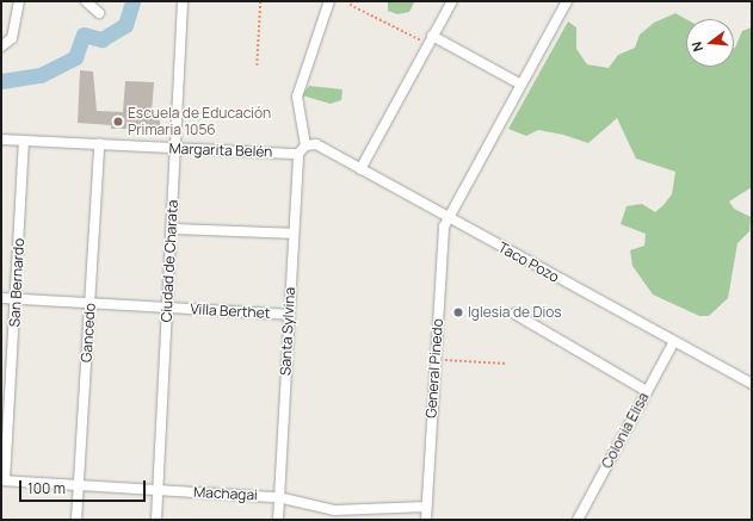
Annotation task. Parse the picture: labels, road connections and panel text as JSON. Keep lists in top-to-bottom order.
{
  "streets": {
    "street": [
      "Margarita Belén",
      "Ciudad de Charata",
      "Taco Pozo",
      "San Bernardo",
      "Villa Berthet",
      "Santa Sylvina",
      "Gancedo",
      "General Pinedo",
      "Colonia Elisa",
      "Machagai"
    ]
  },
  "crossings": [
    ["Margarita Belén", "Ciudad de Charata"],
    ["Margarita Belén", "San Bernardo"],
    ["Margarita Belén", "Santa Sylvina"],
    ["Margarita Belén", "Gancedo"],
    ["Ciudad de Charata", "Villa Berthet"],
    ["Ciudad de Charata", "Machagai"],
    ["Taco Pozo", "General Pinedo"],
    ["Taco Pozo", "Colonia Elisa"],
    ["San Bernardo", "Villa Berthet"],
    ["San Bernardo", "Machagai"],
    ["Villa Berthet", "Santa Sylvina"],
    ["Villa Berthet", "Gancedo"],
    ["Santa Sylvina", "Machagai"],
    ["Gancedo", "Machagai"],
    ["General Pinedo", "Machagai"]
  ],
  "places": ["Escuela de Educación Primaria 1056", "Iglesia de Dios"],
  "scale_bar": "100 m",
  "north": "left"
}
